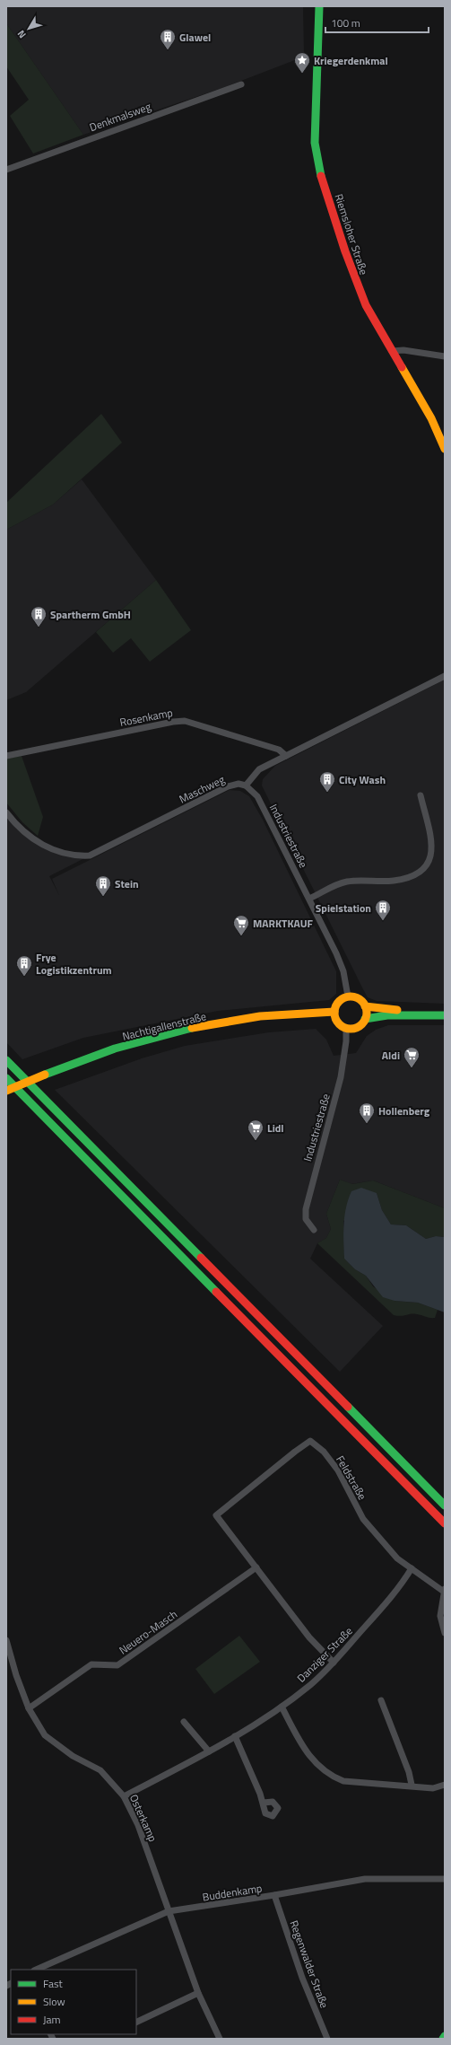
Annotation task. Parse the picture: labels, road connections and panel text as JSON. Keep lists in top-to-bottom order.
{
  "streets": {
    "main road": ["Riemsloher Straße", "Nachtigallenstraße"],
    "street": [
      "Denkmalsweg",
      "Rosenkamp",
      "Maschweg",
      "Industriestraße",
      "Feldstraße",
      "Neuero-Masch",
      "Danziger Straße",
      "Osterkamp",
      "Buddenkamp",
      "Regenwalder Straße"
    ]
  },
  "crossings": [
    ["Maschweg", "Industriestraße"],
    ["Industriestraße", "Nachtigallenstraße"],
    ["Feldstraße", "Neuero-Masch"],
    ["Feldstraße", "Danziger Straße"],
    ["Neuero-Masch", "Osterkamp"],
    ["Danziger Straße", "Osterkamp"],
    ["Osterkamp", "Buddenkamp"],
    ["Buddenkamp", "Regenwalder Straße"]
  ],
  "places": {
    "building": [
      "Glawel",
      "Spartherm GmbH",
      "City Wash",
      "Stein",
      "Spielstation",
      "Frye Logistikzentrum",
      "Hollenberg"
    ],
    "place": ["Kriegerdenkmal"],
    "supermarket": ["MARKTKAUF", "Aldi", "Lidl"]
  },
  "legend": ["Fast", "Slow", "Jam"],
  "scale_bar": "100 m",
  "north": "bottom left"
}
